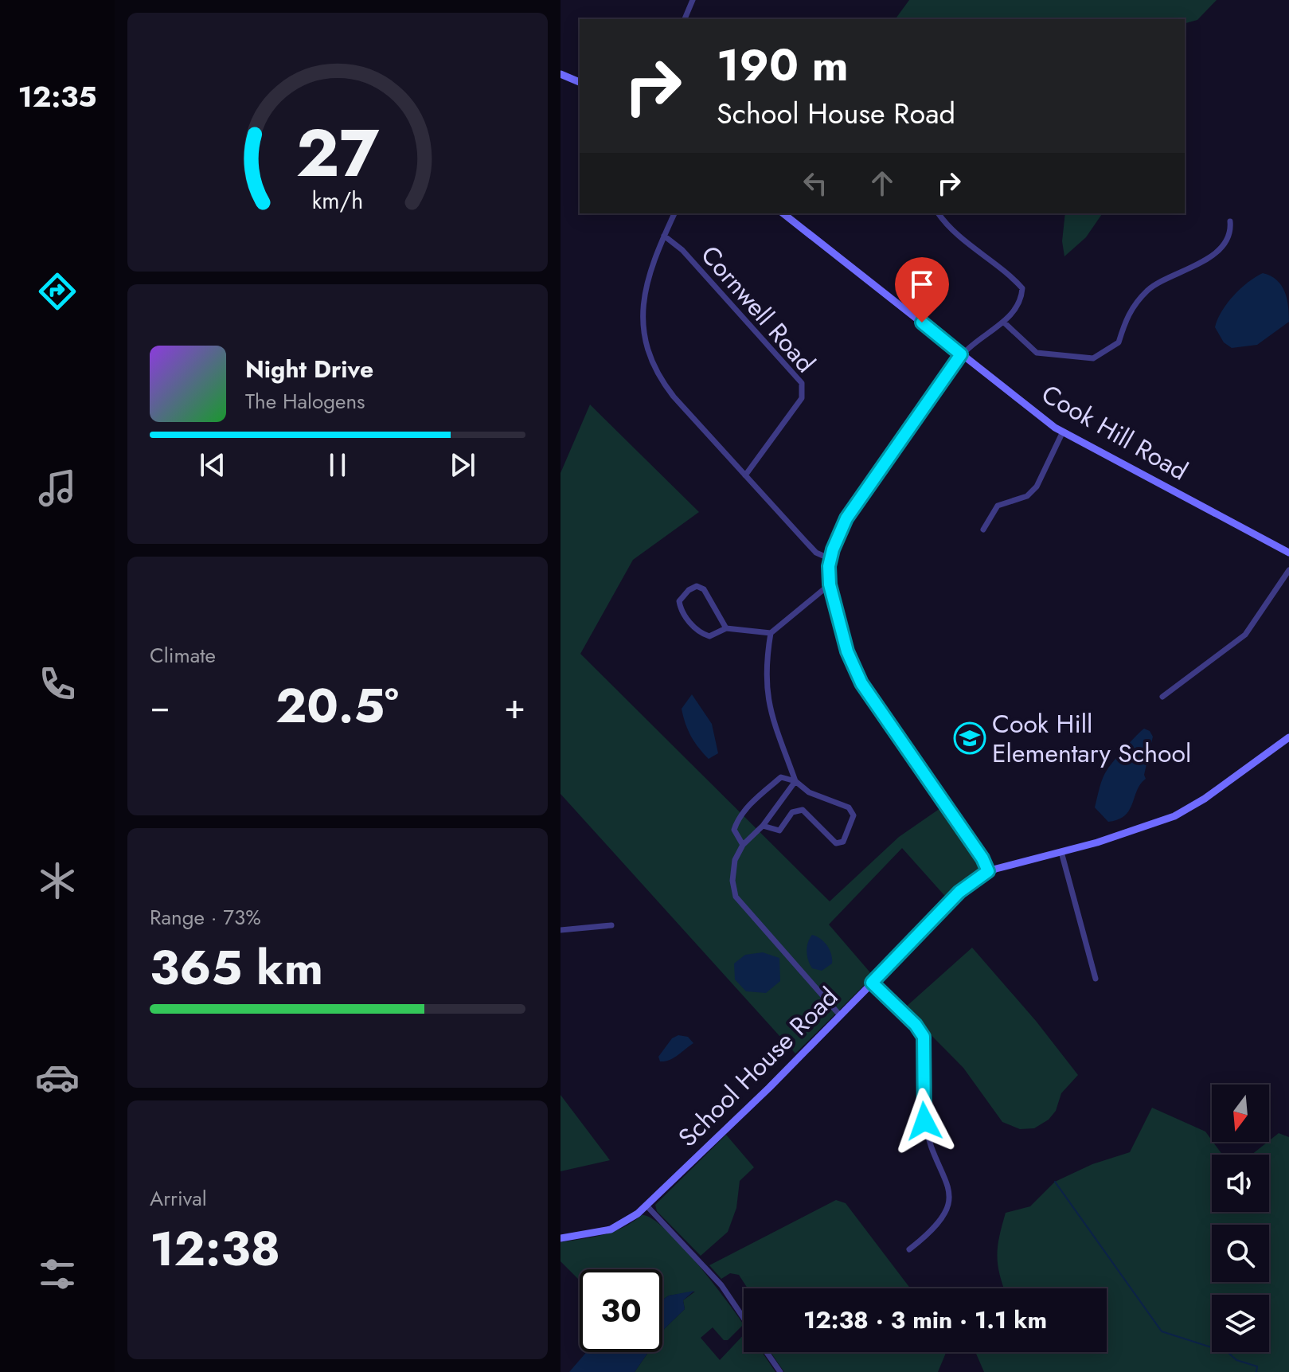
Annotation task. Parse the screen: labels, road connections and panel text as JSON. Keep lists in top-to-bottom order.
{
  "streets": {
    "street": ["Cornwell Road", "Cook Hill Road", "School House Road"]
  },
  "places": {
    "school or university": ["Cook Hill Elementary School"]
  },
  "north": "bottom",
  "page": {
    "tabs": "12:35",
    "turn": ["190 m", "School House Road"],
    "song": ["Night Drive", "The Halogens"],
    "tile": [
      "Climate",
      ["Range · 73%", "365 km"],
      ["Arrival", "12:38"]
    ],
    "heat": ["−", "20.5°", "+"],
    "limit": "30",
    "trip": "12:38 · 3 min · 1.1 km",
    "gauge": ["27", "km/h"]
  }
}
